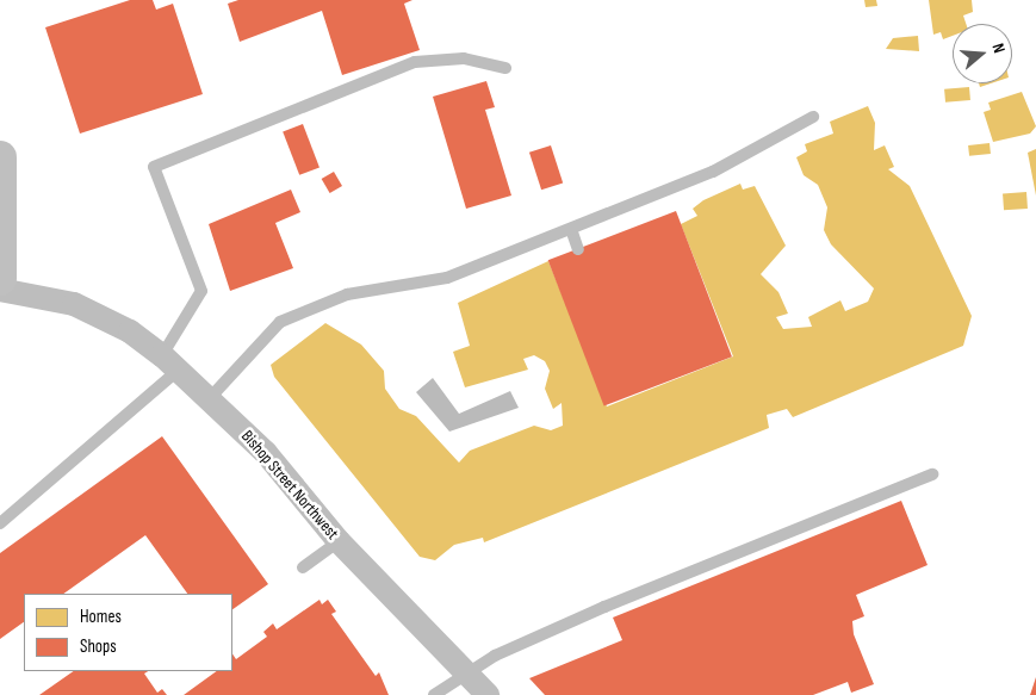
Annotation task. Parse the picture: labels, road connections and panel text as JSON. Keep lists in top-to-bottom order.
{
  "streets": {
    "street": ["Bishop Street Northwest"]
  },
  "legend": ["Homes", "Shops"],
  "north": "right"
}
